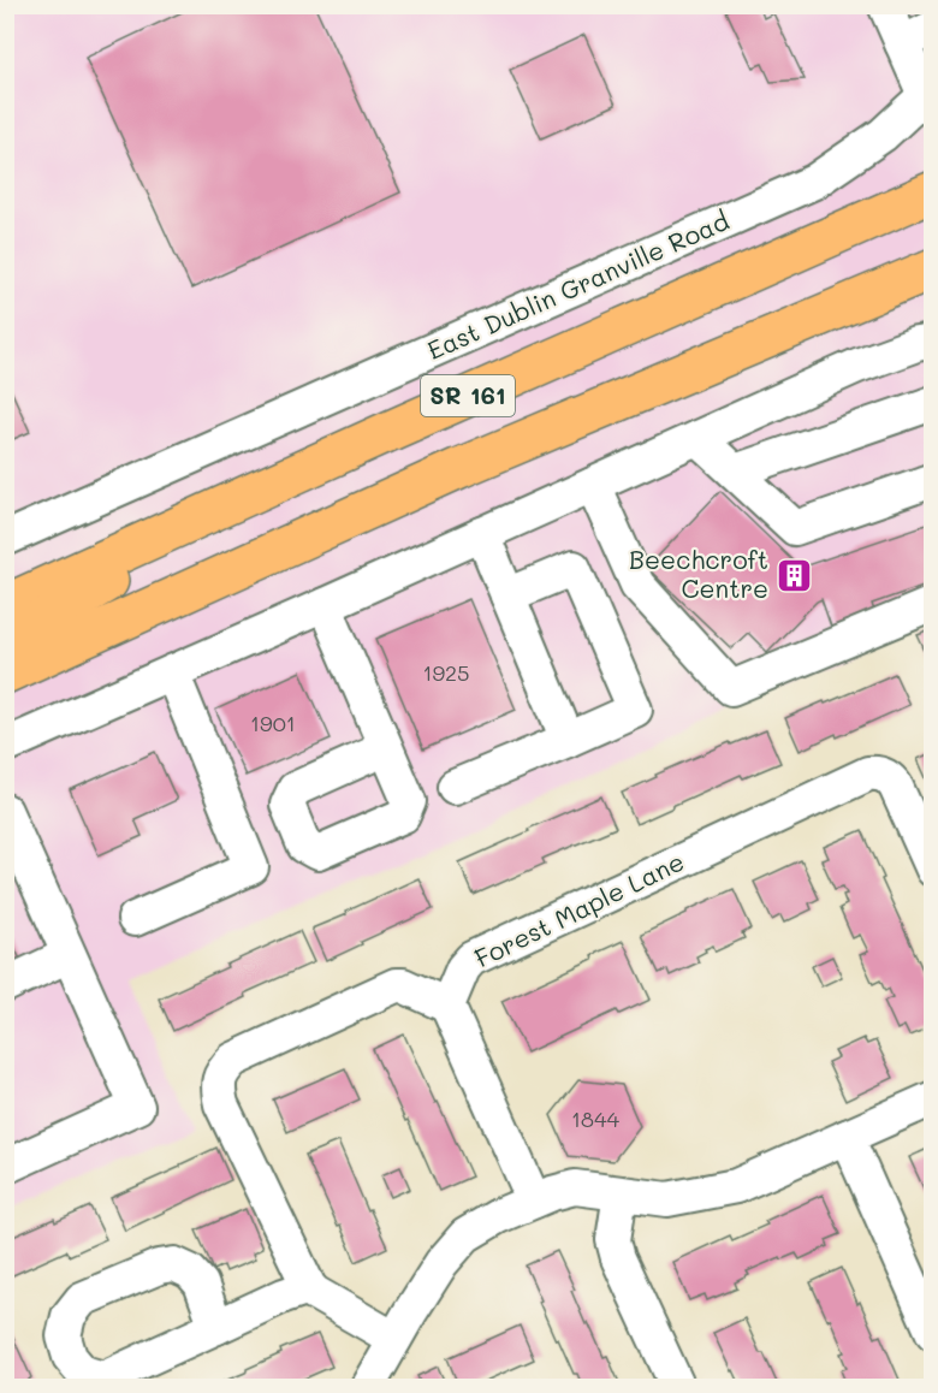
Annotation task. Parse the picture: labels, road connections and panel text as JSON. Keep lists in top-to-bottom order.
{
  "streets": {
    "main road": ["SR 161"],
    "street": ["East Dublin Granville Road", "Forest Maple Lane"]
  },
  "places": {
    "building": ["Beechcroft Centre"]
  },
  "house_numbers": ["1925", "1901", "1844"]
}
